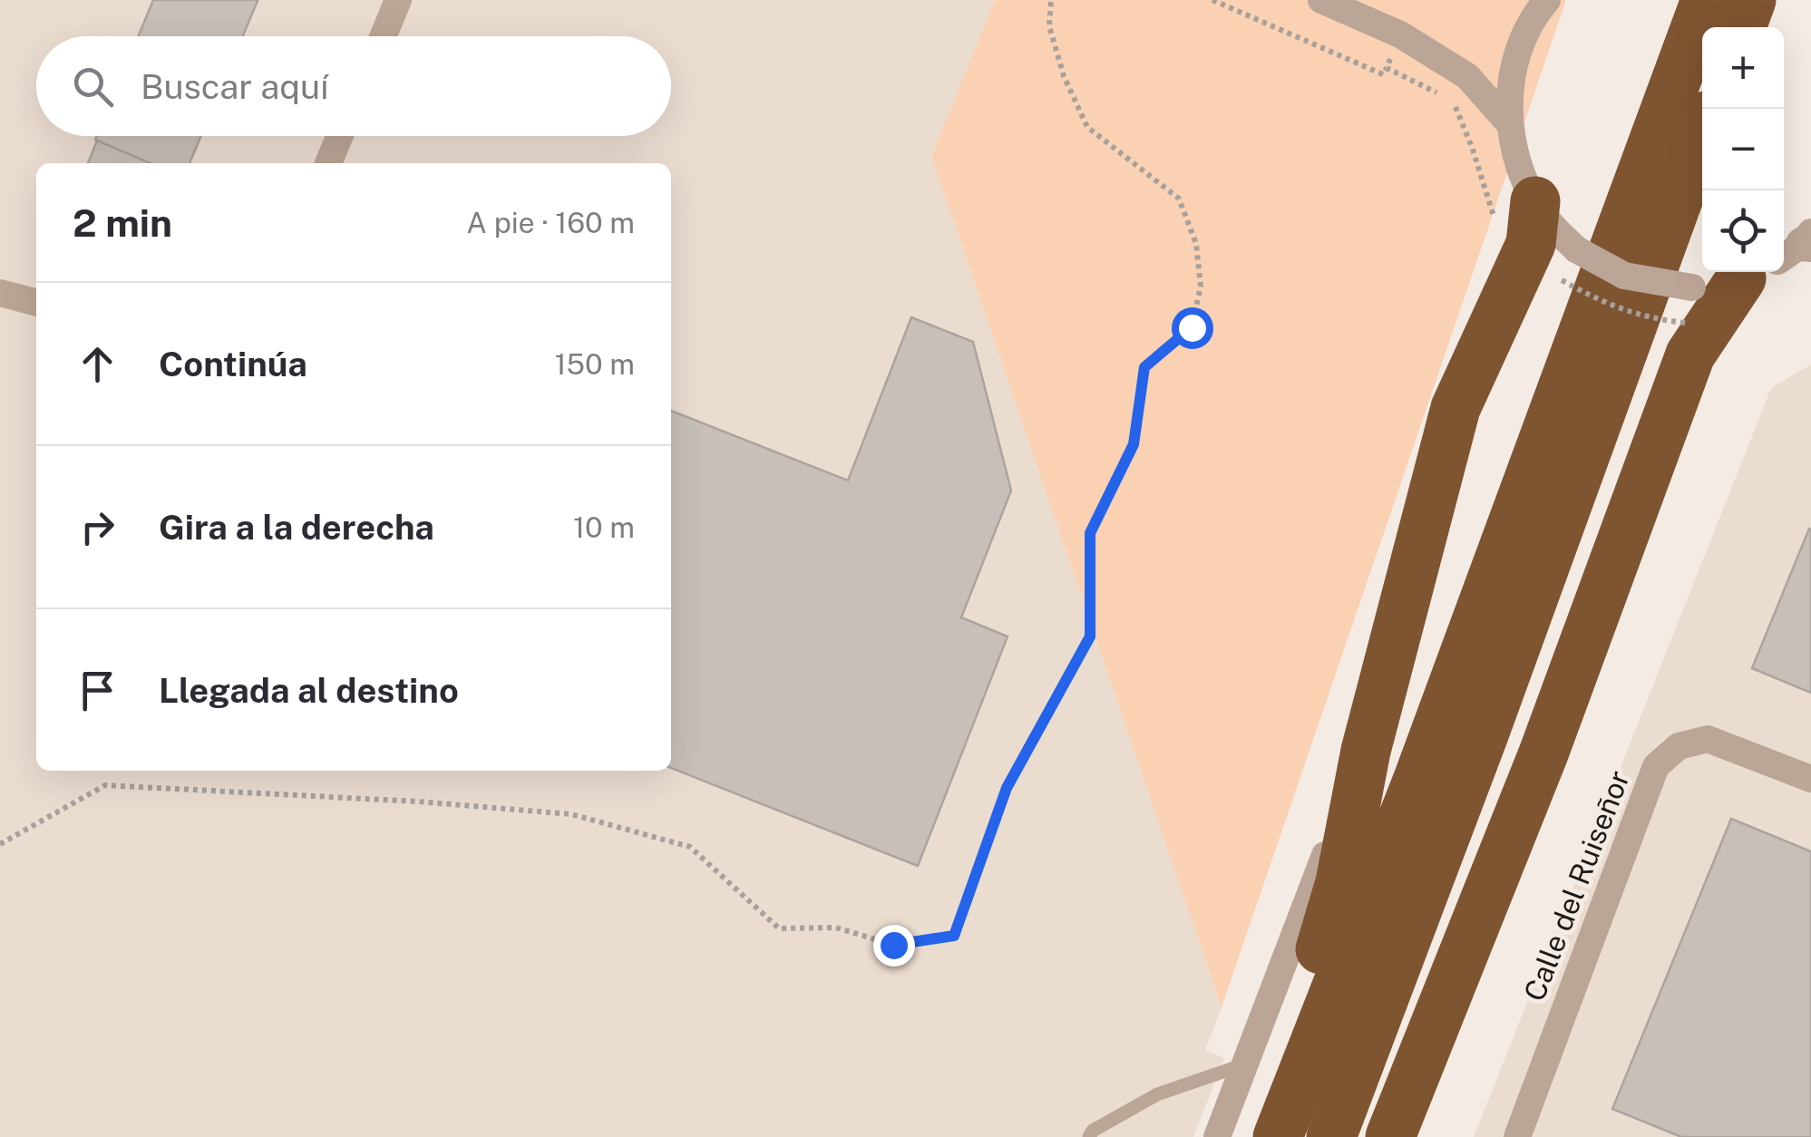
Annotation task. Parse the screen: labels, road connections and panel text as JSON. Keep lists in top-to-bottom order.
{
  "streets": {
    "street": ["Calle del Ruiseñor"]
  },
  "page": {
    "map_buttons": ["+", "−"],
    "search": "Buscar aquí",
    "heading": ["2 min", "A pie · 160 m"],
    "list": [
      ["Continúa", "150 m"],
      ["Gira a la derecha", "10 m"],
      "Llegada al destino"
    ]
  }
}
